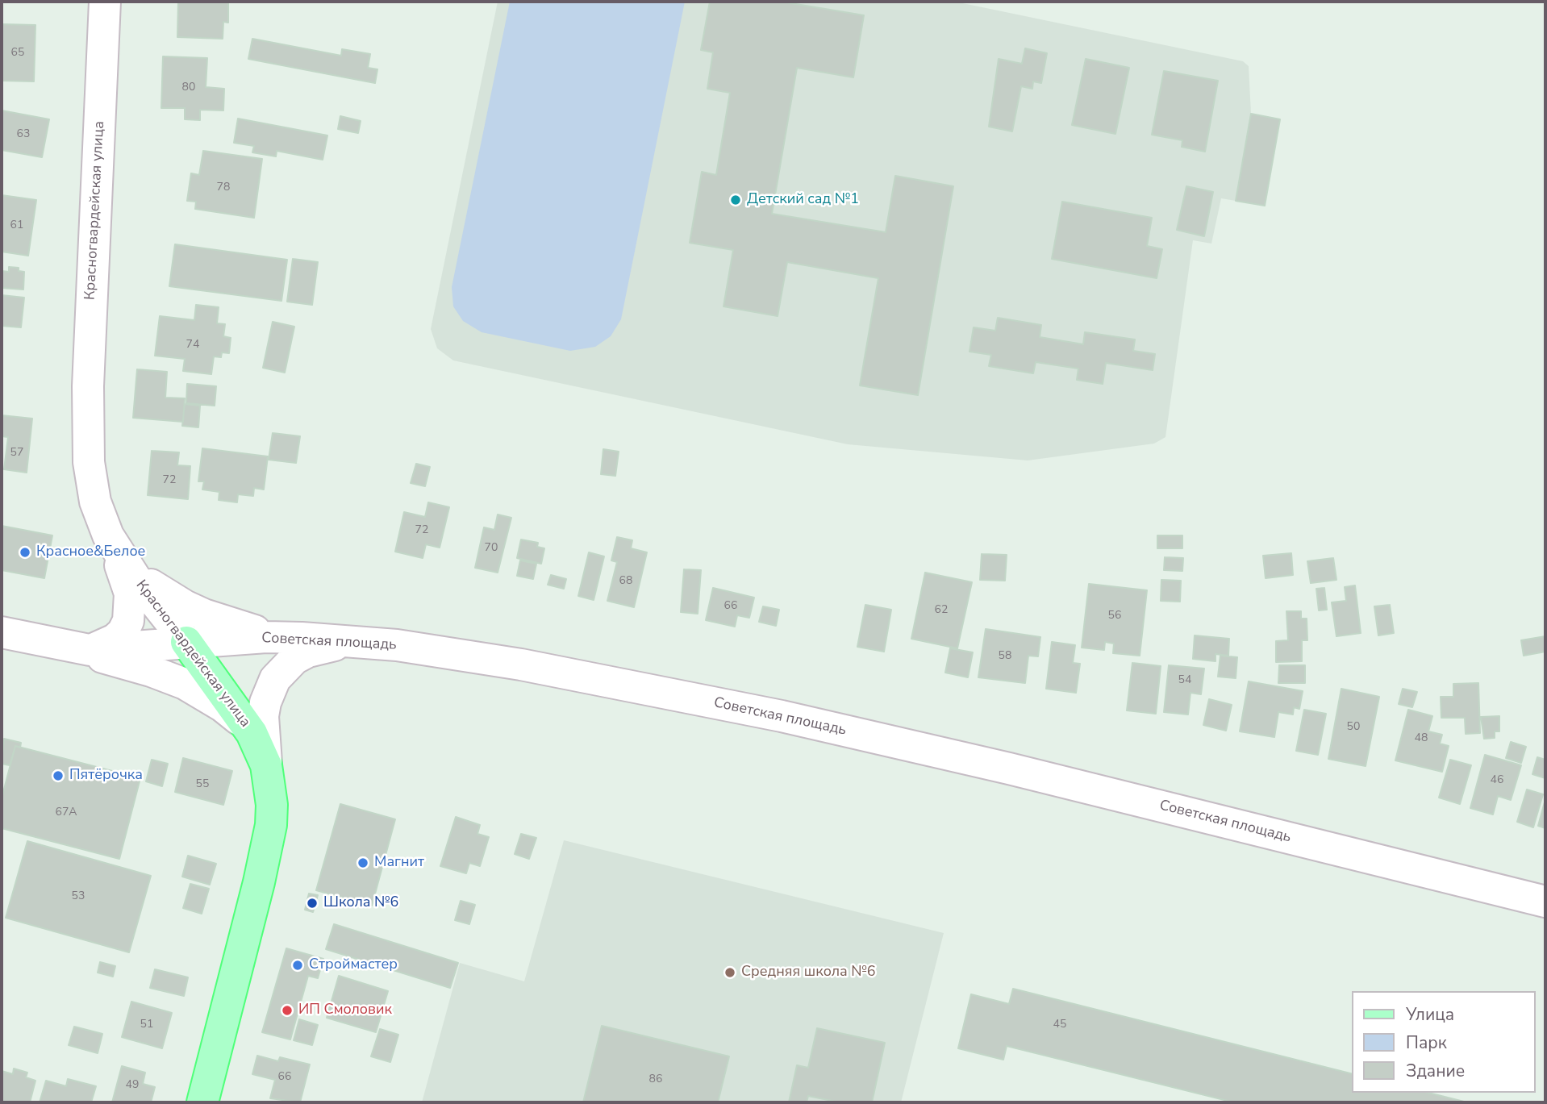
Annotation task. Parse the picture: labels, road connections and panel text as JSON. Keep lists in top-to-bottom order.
{
  "streets": {
    "main road": ["Красногвардейская улица"],
    "street": ["Советская площадь"]
  },
  "crossings": [
    ["Красногвардейская улица", "Советская площадь"]
  ],
  "places": [
    "Детский сад №1",
    "Красное&Белое",
    "Пятёрочка",
    "Магнит",
    "Школа №6",
    "Строймастер",
    "Средняя школа №6",
    "ИП Смоловик"
  ],
  "house_numbers": [
    "65",
    "80",
    "63",
    "78",
    "61",
    "74",
    "57",
    "72",
    "72",
    "70",
    "68",
    "66",
    "62",
    "56",
    "58",
    "54",
    "50",
    "48",
    "46",
    "55",
    "67А",
    "53",
    "51",
    "45",
    "66",
    "86",
    "49"
  ],
  "legend": ["Улица", "Парк", "Здание"]
}
